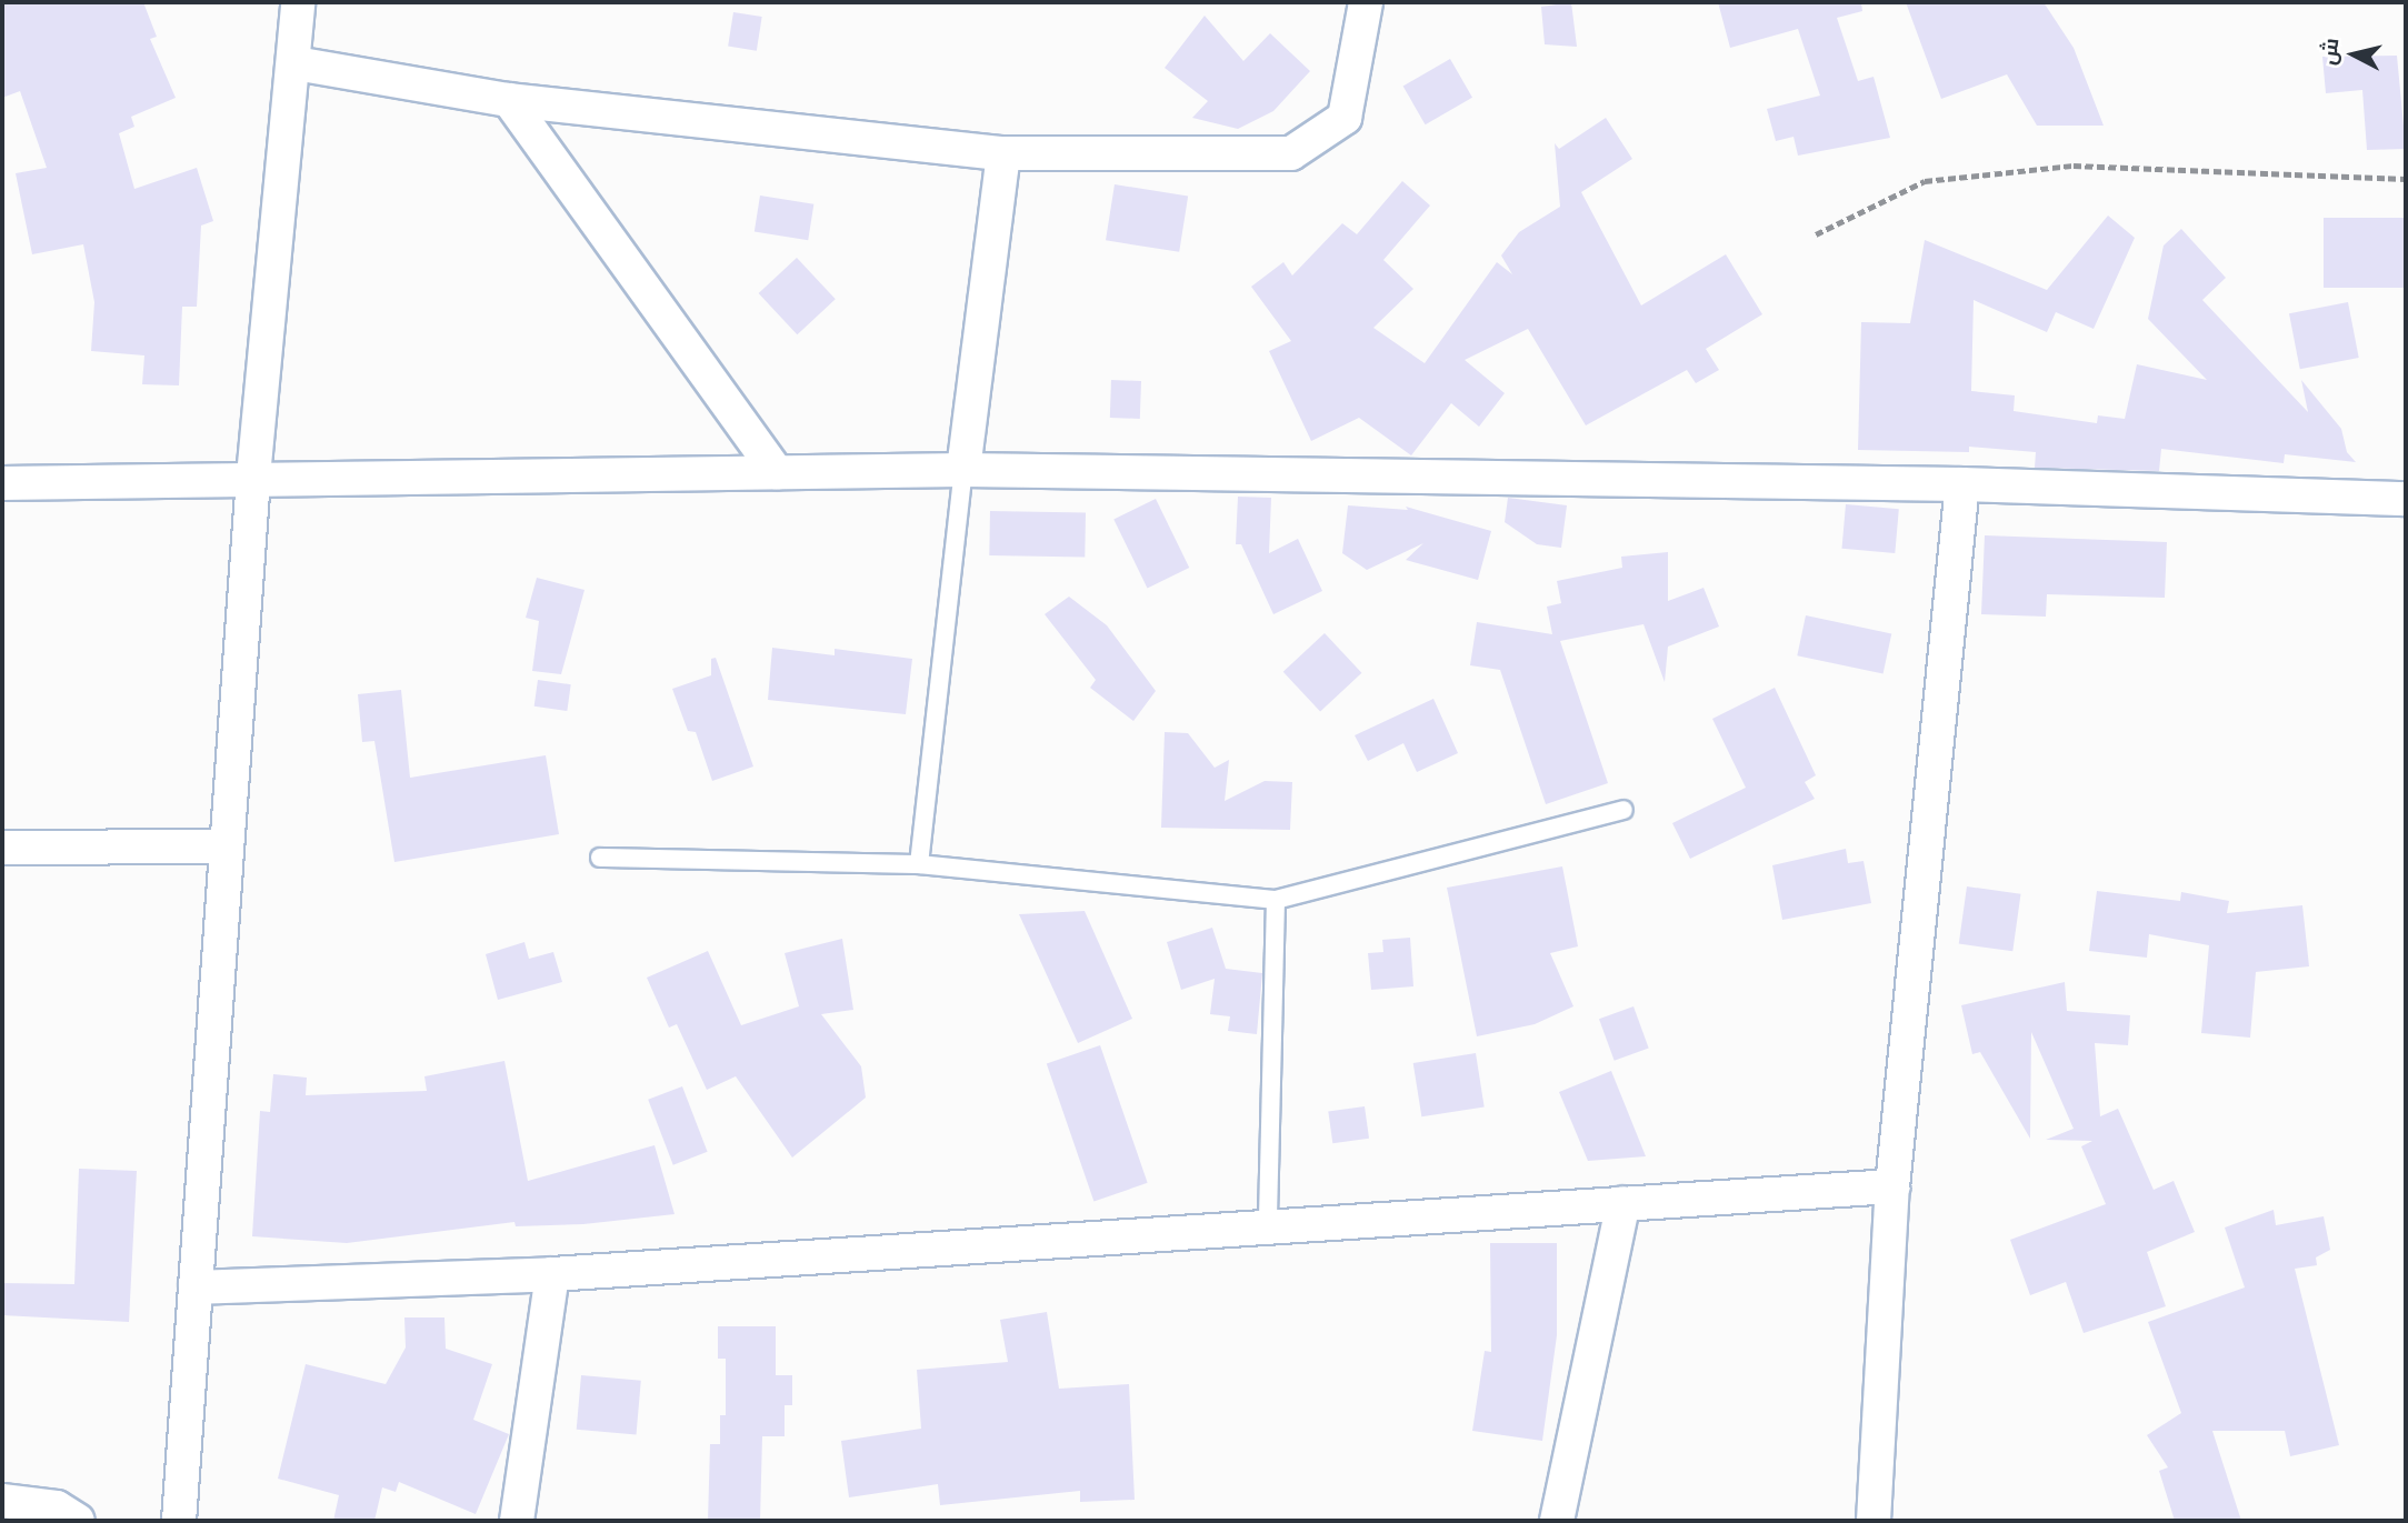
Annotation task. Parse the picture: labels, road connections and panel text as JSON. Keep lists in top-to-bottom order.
{
  "north": "left"
}
